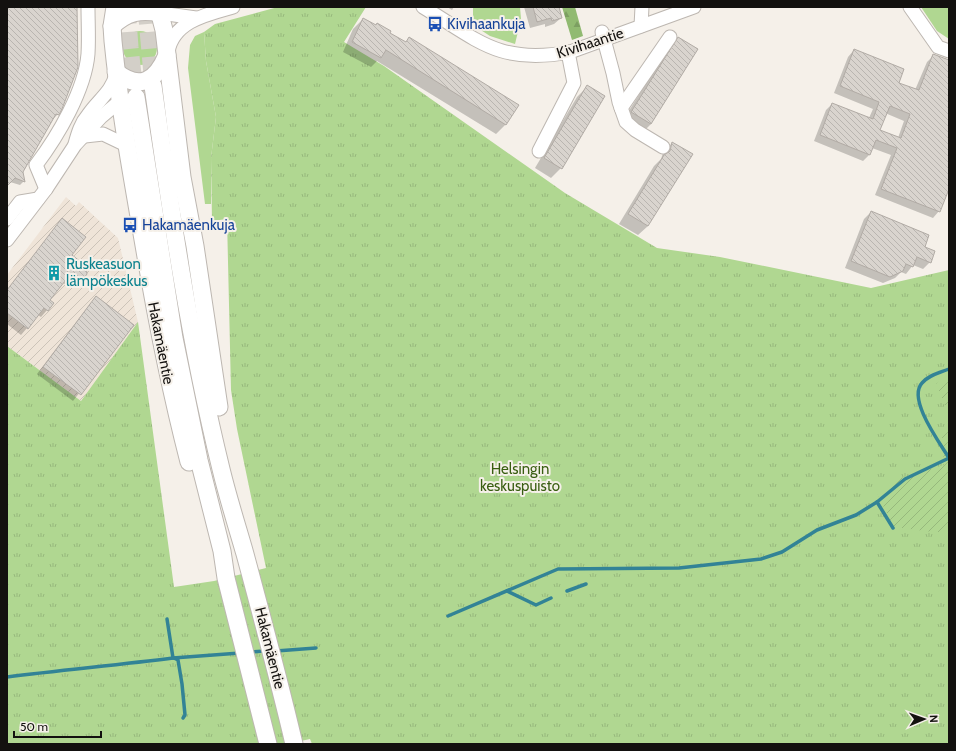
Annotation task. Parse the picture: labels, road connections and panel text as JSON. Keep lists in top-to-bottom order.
{
  "streets": {
    "main road": ["Hakamäentie"],
    "street": ["Kivihaantie"]
  },
  "parks": ["Helsingin keskuspuisto"],
  "places": {
    "bus stop": ["Kivihaankuja", "Hakamäenkuja"],
    "building": ["Ruskeasuon lämpökeskus"]
  },
  "scale_bar": "50 m",
  "north": "right"
}
